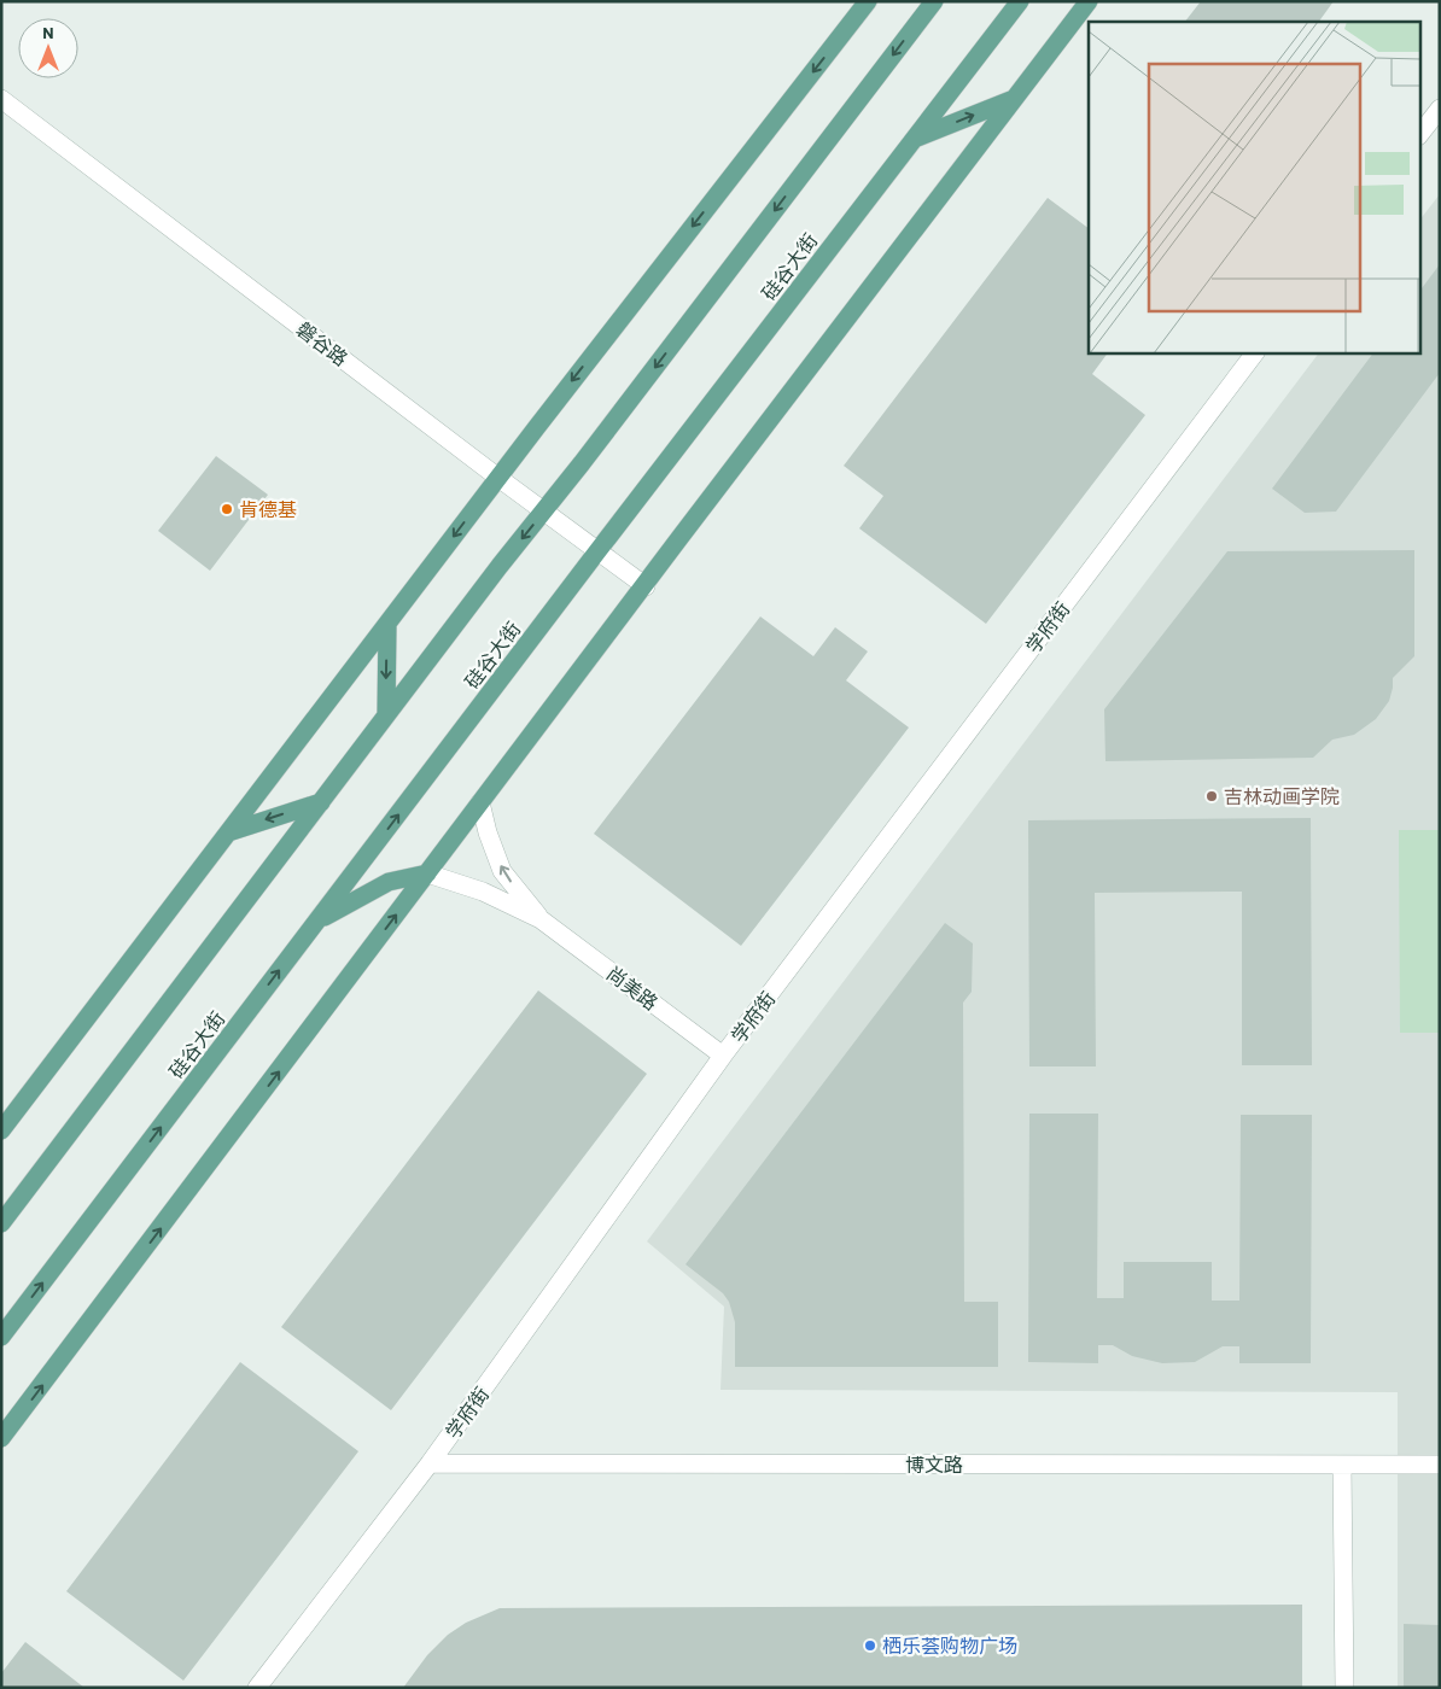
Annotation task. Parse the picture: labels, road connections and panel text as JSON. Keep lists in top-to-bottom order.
{
  "streets": {
    "main road": ["硅谷大街"],
    "street": [
      "磐谷路",
      "学府街",
      "尚美路",
      "博文路"
    ]
  },
  "crossings": [
    ["硅谷大街", "磐谷路"],
    ["学府街", "尚美路"],
    ["学府街", "博文路"]
  ],
  "places": ["肯德基", "吉林动画学院", "栖乐荟购物广场"],
  "north": "top"
}
